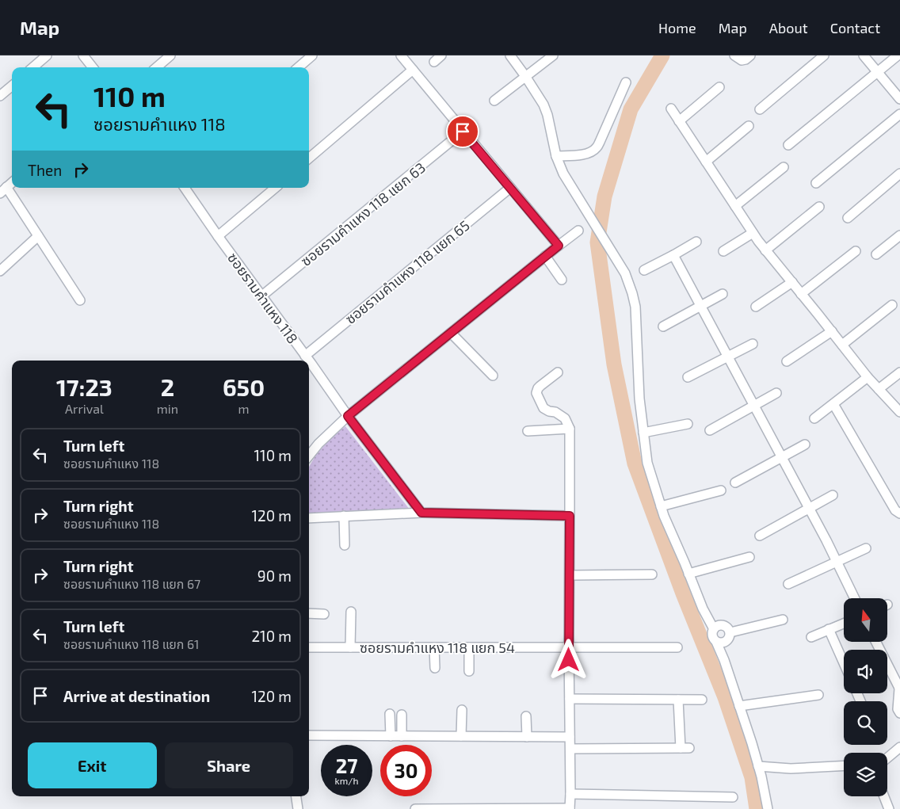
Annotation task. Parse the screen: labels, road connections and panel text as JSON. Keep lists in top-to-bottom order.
{
  "streets": {
    "street": [
      "ซอยรามคำแหง 118 แยก 63",
      "ซอยรามคำแหง 118 แยก 65",
      "ซอยรามคำแหง 118",
      "ซอยรามคำแหง 118 แยก 54"
    ]
  },
  "crossings": [
    ["ซอยรามคำแหง 118 แยก 63", "ซอยรามคำแหง 118"],
    ["ซอยรามคำแหง 118 แยก 65", "ซอยรามคำแหง 118"]
  ],
  "north": "top",
  "page": {
    "header": "Map",
    "nav": [
      "Home",
      "Map",
      "About",
      "Contact"
    ],
    "turn": ["110 m", "ซอยรามคำแหง 118"],
    "then": "Then",
    "eta": [
      "17:23",
      "Arrival",
      "2",
      "min",
      "650",
      "m"
    ],
    "list": [
      {
        "name": "Turn left",
        "note": "ซอยรามคำแหง 118",
        "value": "110 m"
      },
      {
        "name": "Turn right",
        "note": "ซอยรามคำแหง 118",
        "value": "120 m"
      },
      {
        "name": "Turn right",
        "note": "ซอยรามคำแหง 118 แยก 67",
        "value": "90 m"
      },
      {
        "name": "Turn left",
        "note": "ซอยรามคำแหง 118 แยก 61",
        "value": "210 m"
      },
      {
        "name": "Arrive at destination",
        "value": "120 m"
      }
    ],
    "buttons": ["Exit", "Share"],
    "speed": "27 km/h",
    "limit": "30"
  }
}
